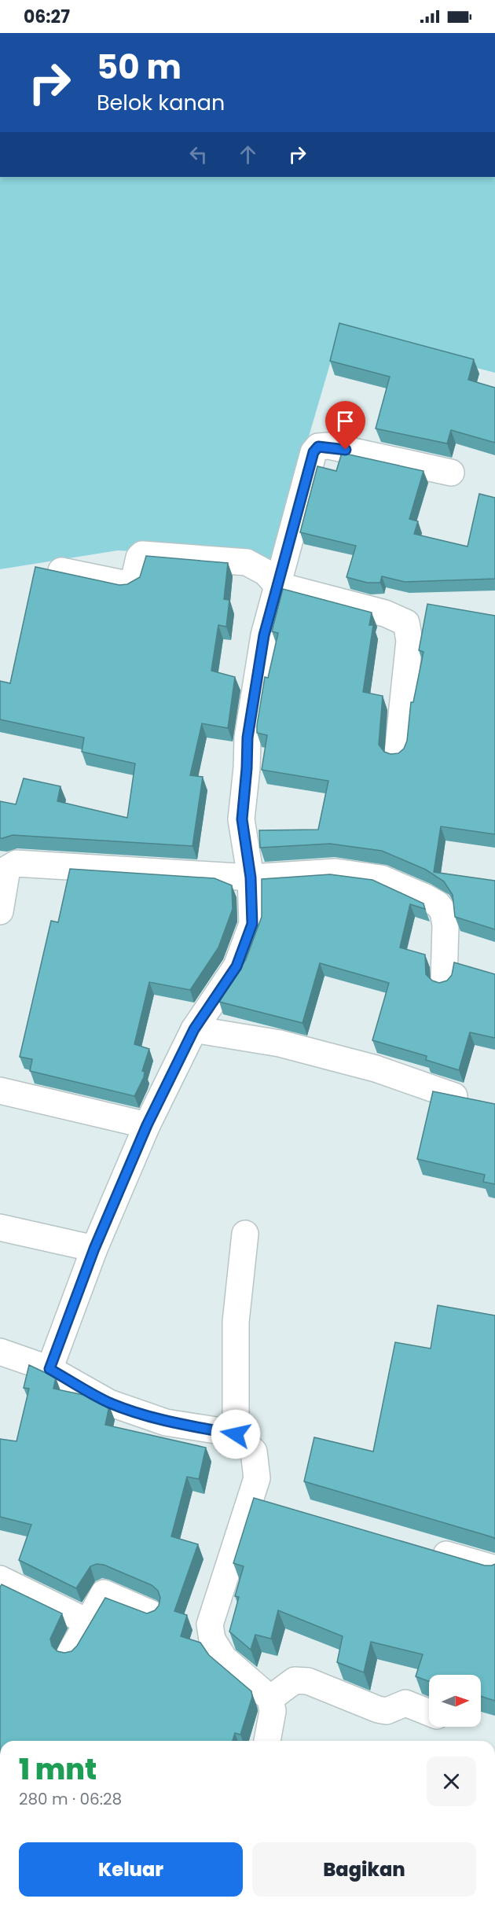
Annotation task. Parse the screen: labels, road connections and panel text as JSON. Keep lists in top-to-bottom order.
{
  "north": "right",
  "page": {
    "status": "06:27",
    "turn": ["50 m", "Belok kanan"],
    "heading": ["1 mnt", "280 m · 06:28"],
    "buttons": ["Keluar", "Bagikan"]
  }
}
